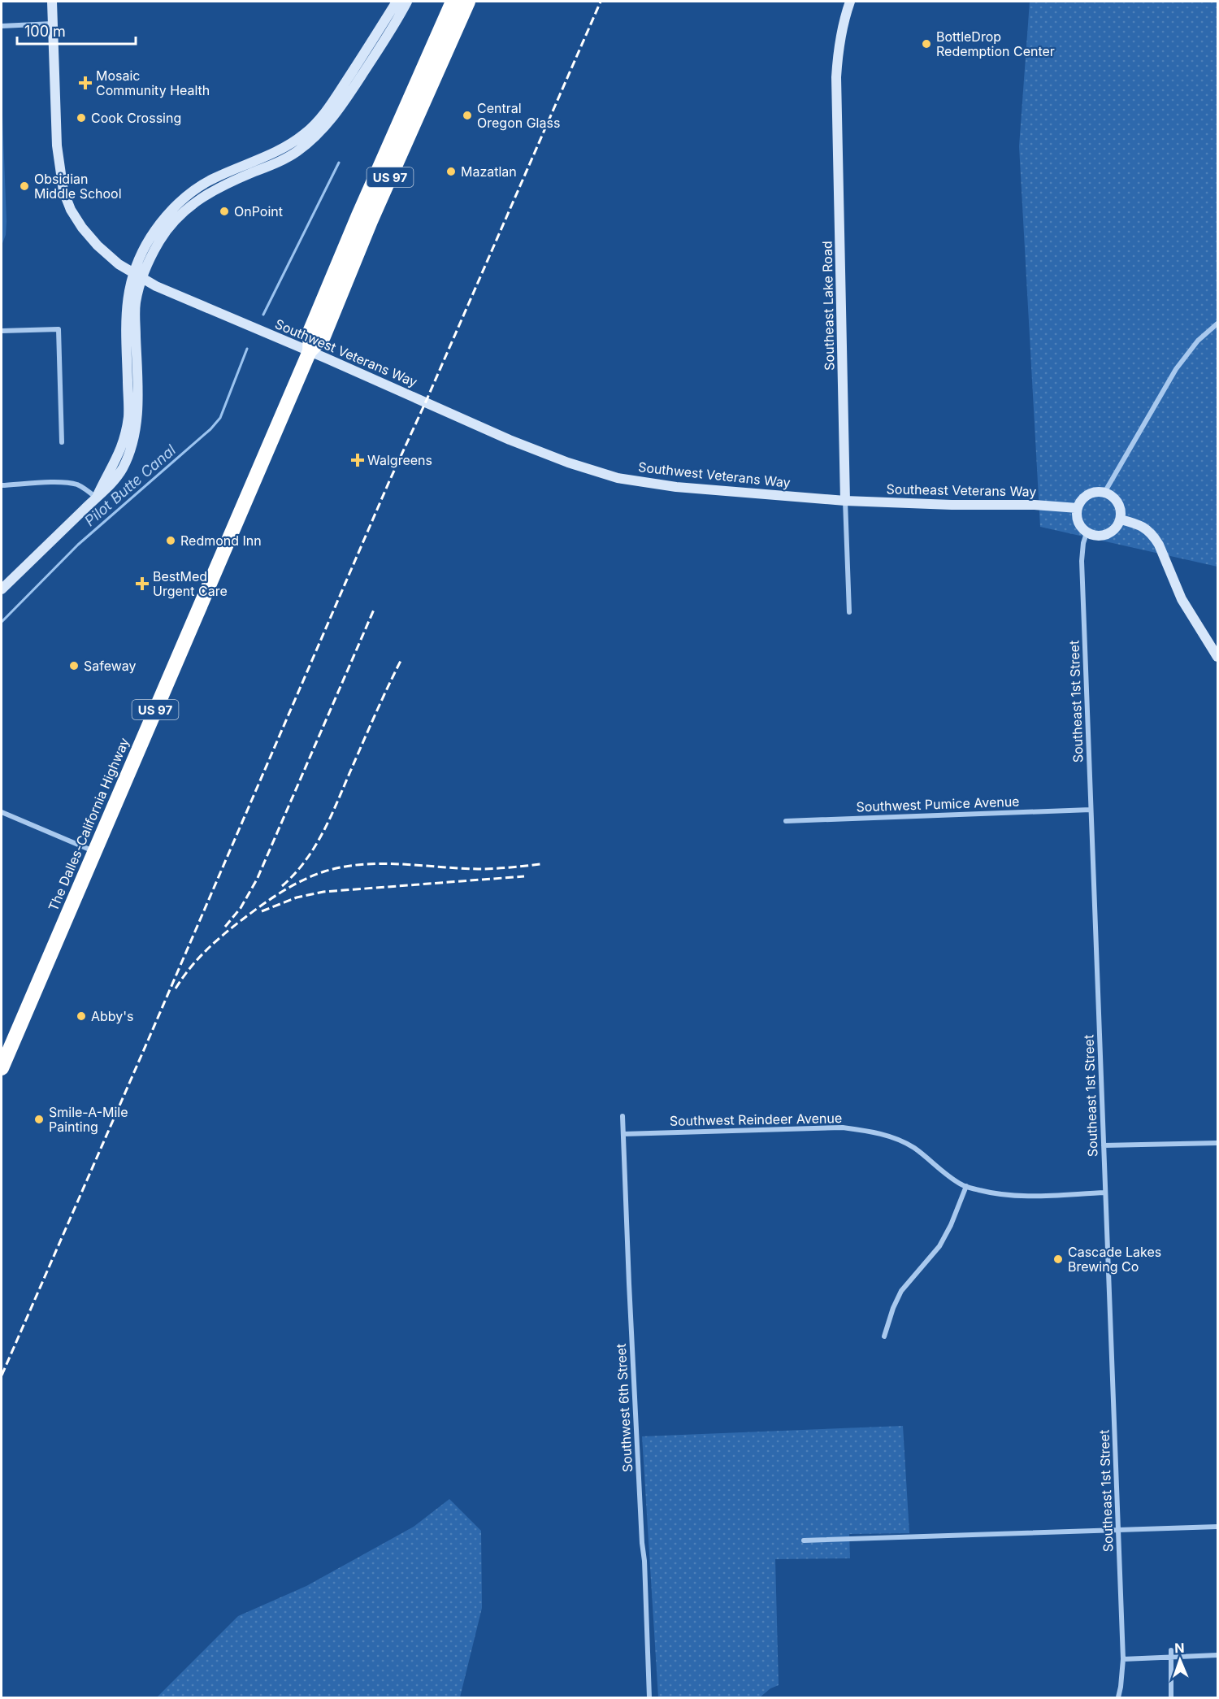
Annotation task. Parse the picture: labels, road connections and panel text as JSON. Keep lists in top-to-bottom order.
{
  "streets": {
    "highway": ["US 97", "The Dalles-California Highway"],
    "main road": ["Southeast Lake Road", "Southwest Veterans Way", "Southeast Veterans Way"],
    "street": [
      "Southeast 1st Street",
      "Southwest Pumice Avenue",
      "Southwest Reindeer Avenue",
      "Southwest 6th Street"
    ]
  },
  "crossings": [
    ["Southeast Lake Road", "Southwest Veterans Way"],
    ["Southeast Lake Road", "Southeast Veterans Way"],
    ["Southwest Veterans Way", "Southeast Veterans Way"],
    ["Southwest Veterans Way", "The Dalles-California Highway"],
    ["Southeast Veterans Way", "Southeast 1st Street"],
    ["Southeast 1st Street", "Southwest Pumice Avenue"],
    ["Southeast 1st Street", "Southwest Reindeer Avenue"],
    ["Southwest Reindeer Avenue", "Southwest 6th Street"]
  ],
  "water": ["Pilot Butte Canal"],
  "places": {
    "other": [
      "BottleDrop Redemption Center",
      "Central Oregon Glass",
      "Cook Crossing",
      "Mazatlan",
      "Obsidian Middle School",
      "OnPoint",
      "Redmond Inn",
      "Safeway",
      "Abby's",
      "Smile-A-Mile Painting",
      "Cascade Lakes Brewing Co"
    ],
    "health": ["Mosaic Community Health", "Walgreens", "BestMed Urgent Care"]
  },
  "scale_bar": "100 m",
  "north": "top"
}
